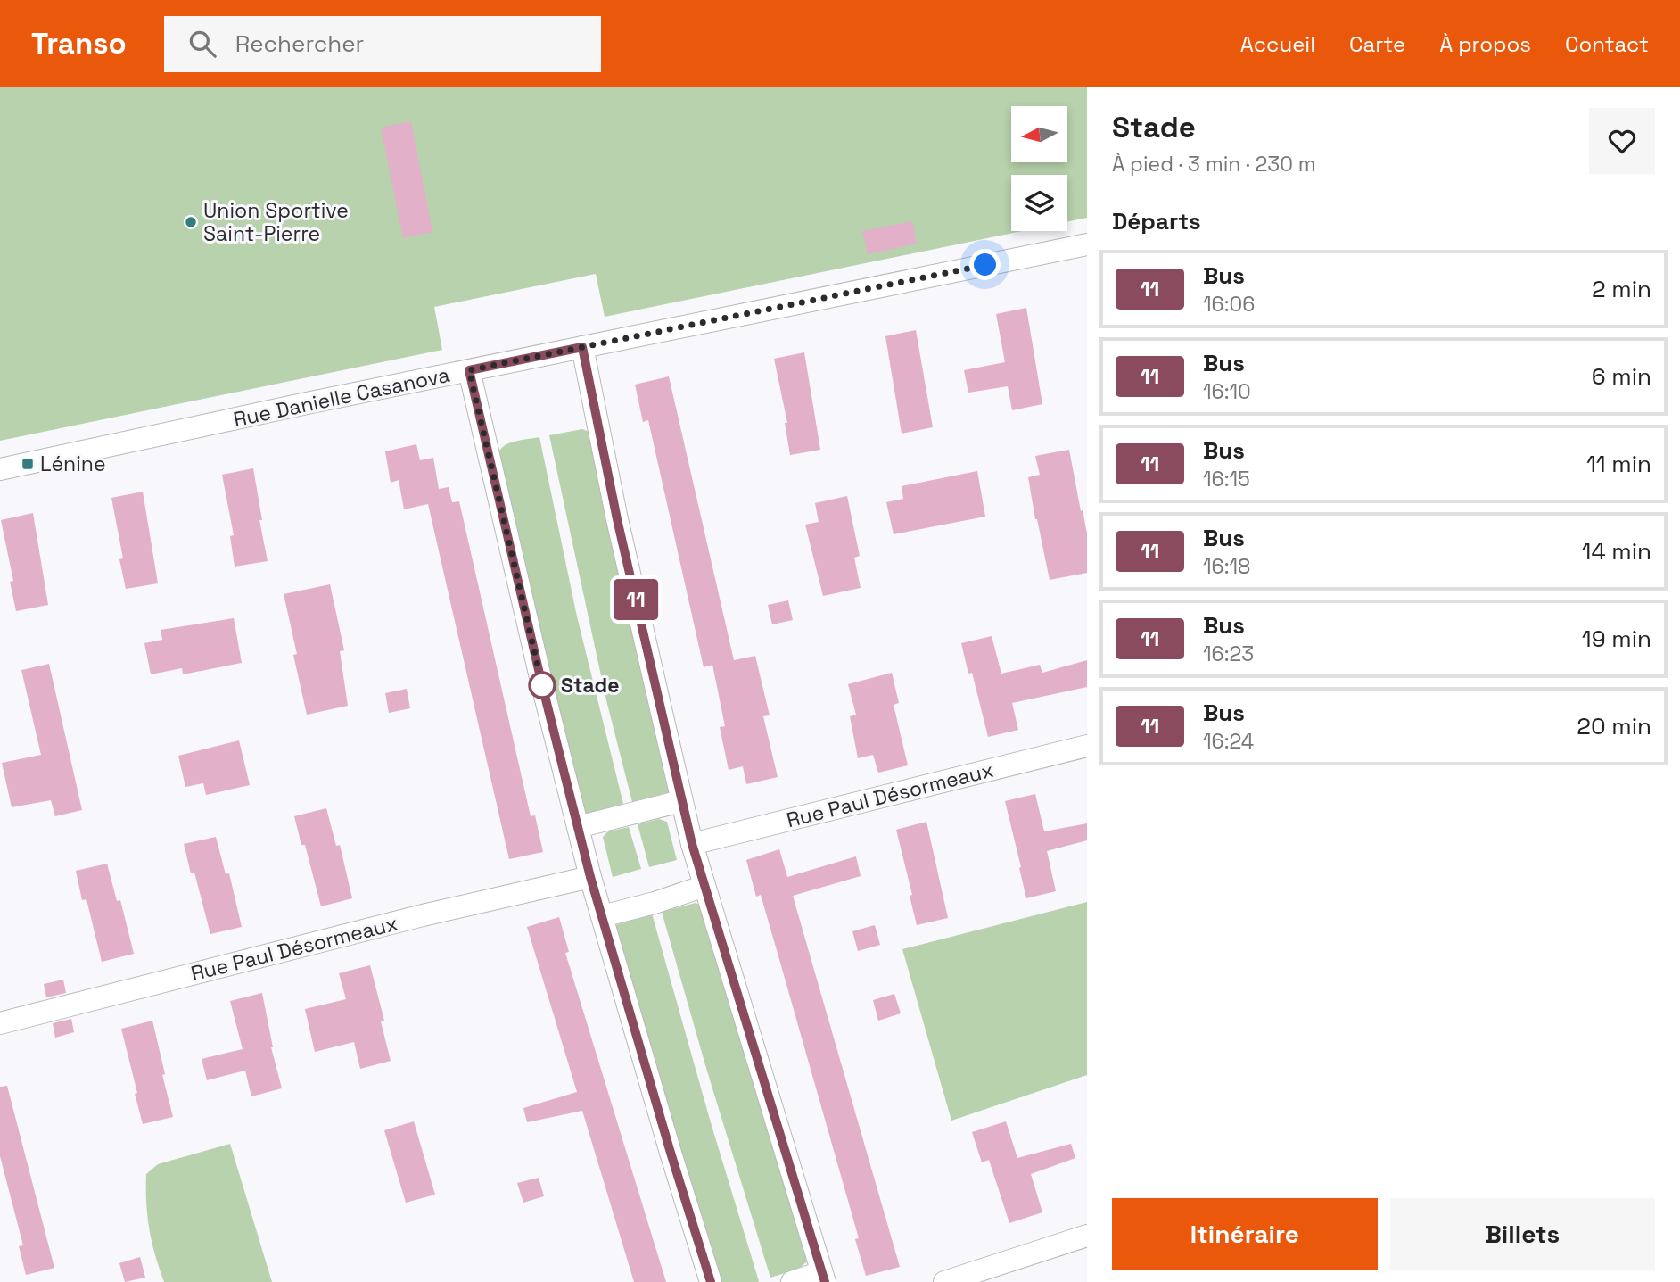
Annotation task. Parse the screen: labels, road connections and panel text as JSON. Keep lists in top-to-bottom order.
{
  "streets": {
    "street": ["Rue Danielle Casanova", "Rue Paul Désormeaux"]
  },
  "places": {
    "other": ["Union Sportive Saint-Pierre", "Stade"],
    "transit": ["Lénine"]
  },
  "lines": ["bus line 11"],
  "north": "left",
  "page": {
    "header": "Transo",
    "search": "Rechercher",
    "nav": [
      "Accueil",
      "Carte",
      "À propos",
      "Contact"
    ],
    "on_map": "11",
    "heading": [
      ["Stade", "À pied · 3 min · 230 m"],
      "Départs"
    ],
    "list": [
      {
        "mark": "11",
        "name": "Bus",
        "note": "16:06",
        "value": "2 min"
      },
      {
        "mark": "11",
        "name": "Bus",
        "note": "16:10",
        "value": "6 min"
      },
      {
        "mark": "11",
        "name": "Bus",
        "note": "16:15",
        "value": "11 min"
      },
      {
        "mark": "11",
        "name": "Bus",
        "note": "16:18",
        "value": "14 min"
      },
      {
        "mark": "11",
        "name": "Bus",
        "note": "16:23",
        "value": "19 min"
      },
      {
        "mark": "11",
        "name": "Bus",
        "note": "16:24",
        "value": "20 min"
      }
    ],
    "buttons": ["Itinéraire", "Billets"]
  }
}
